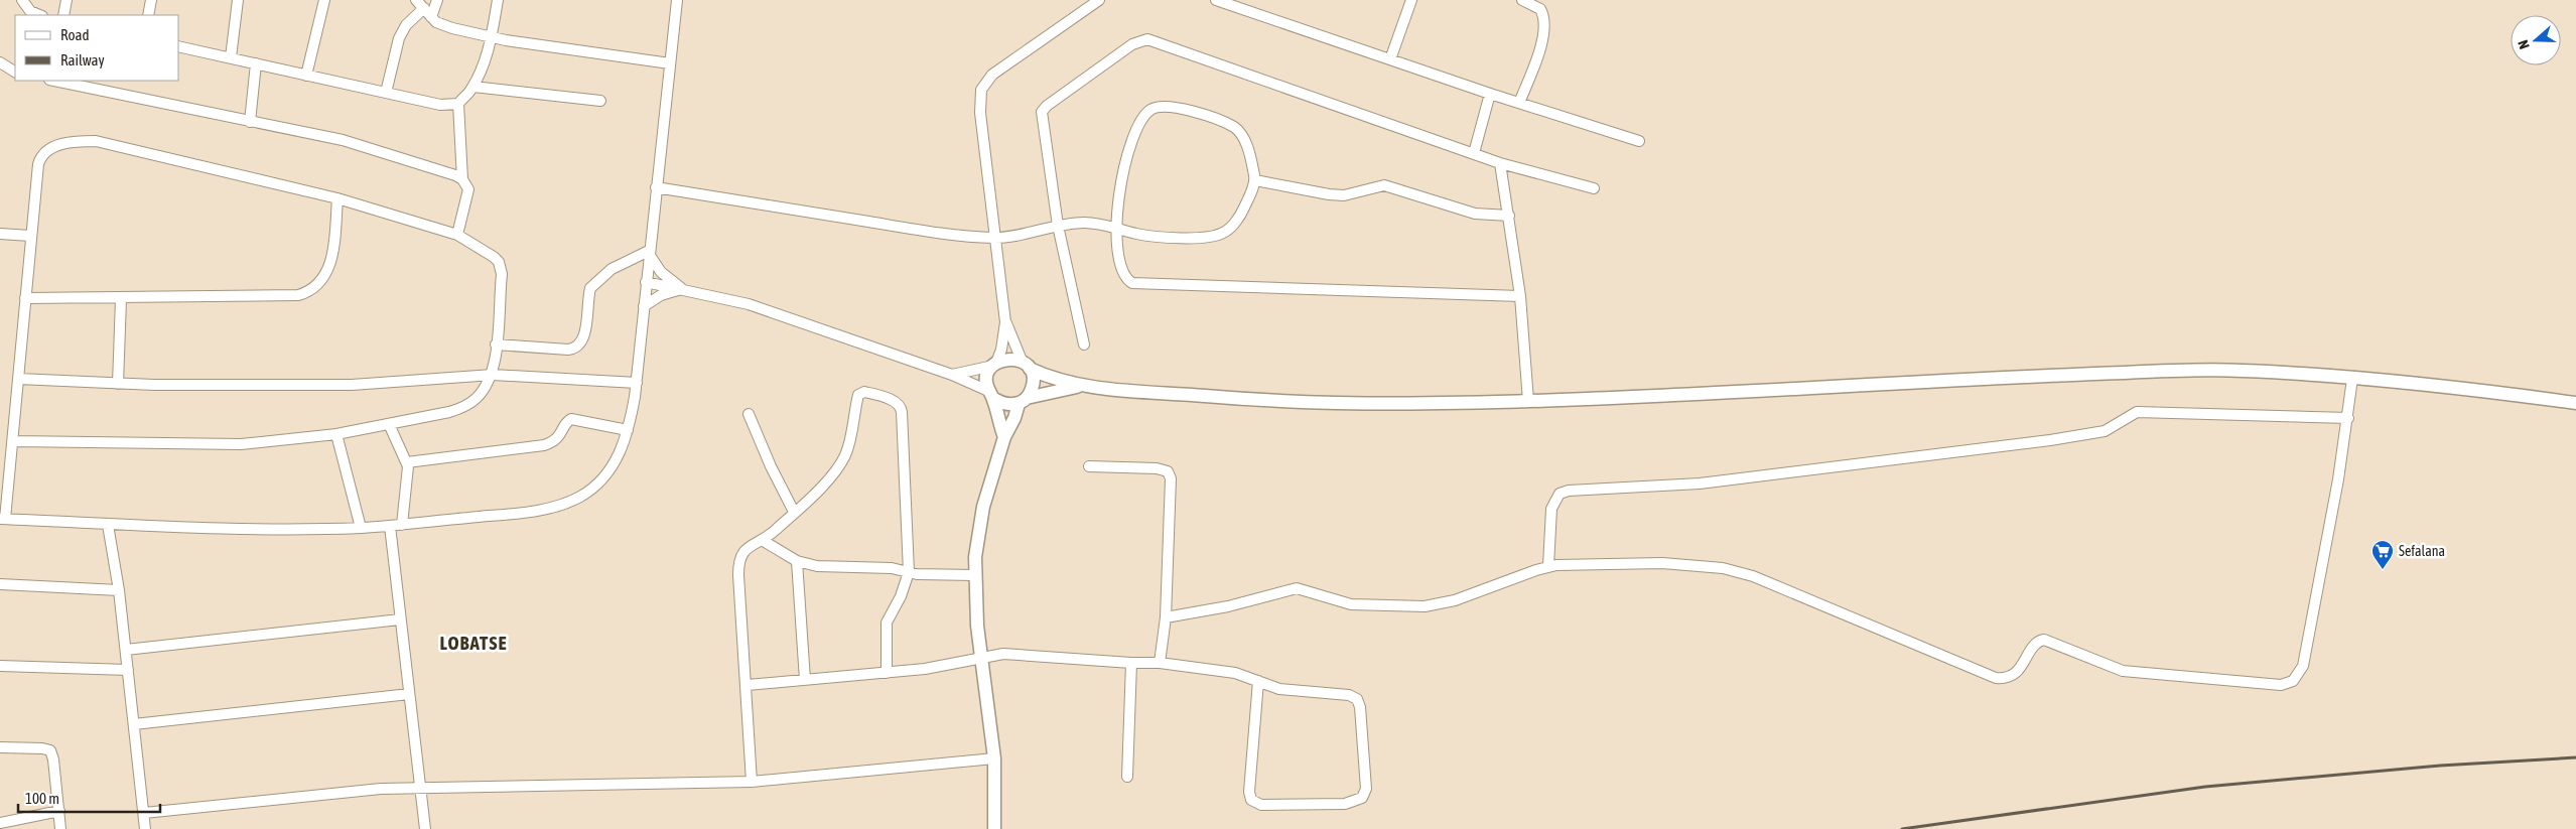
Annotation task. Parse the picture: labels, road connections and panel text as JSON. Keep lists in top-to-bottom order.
{
  "districts": ["LOBATSE"],
  "places": {
    "supermarket": ["Sefalana"]
  },
  "legend": ["Road", "Railway"],
  "scale_bar": "100 m",
  "north": "left"
}
